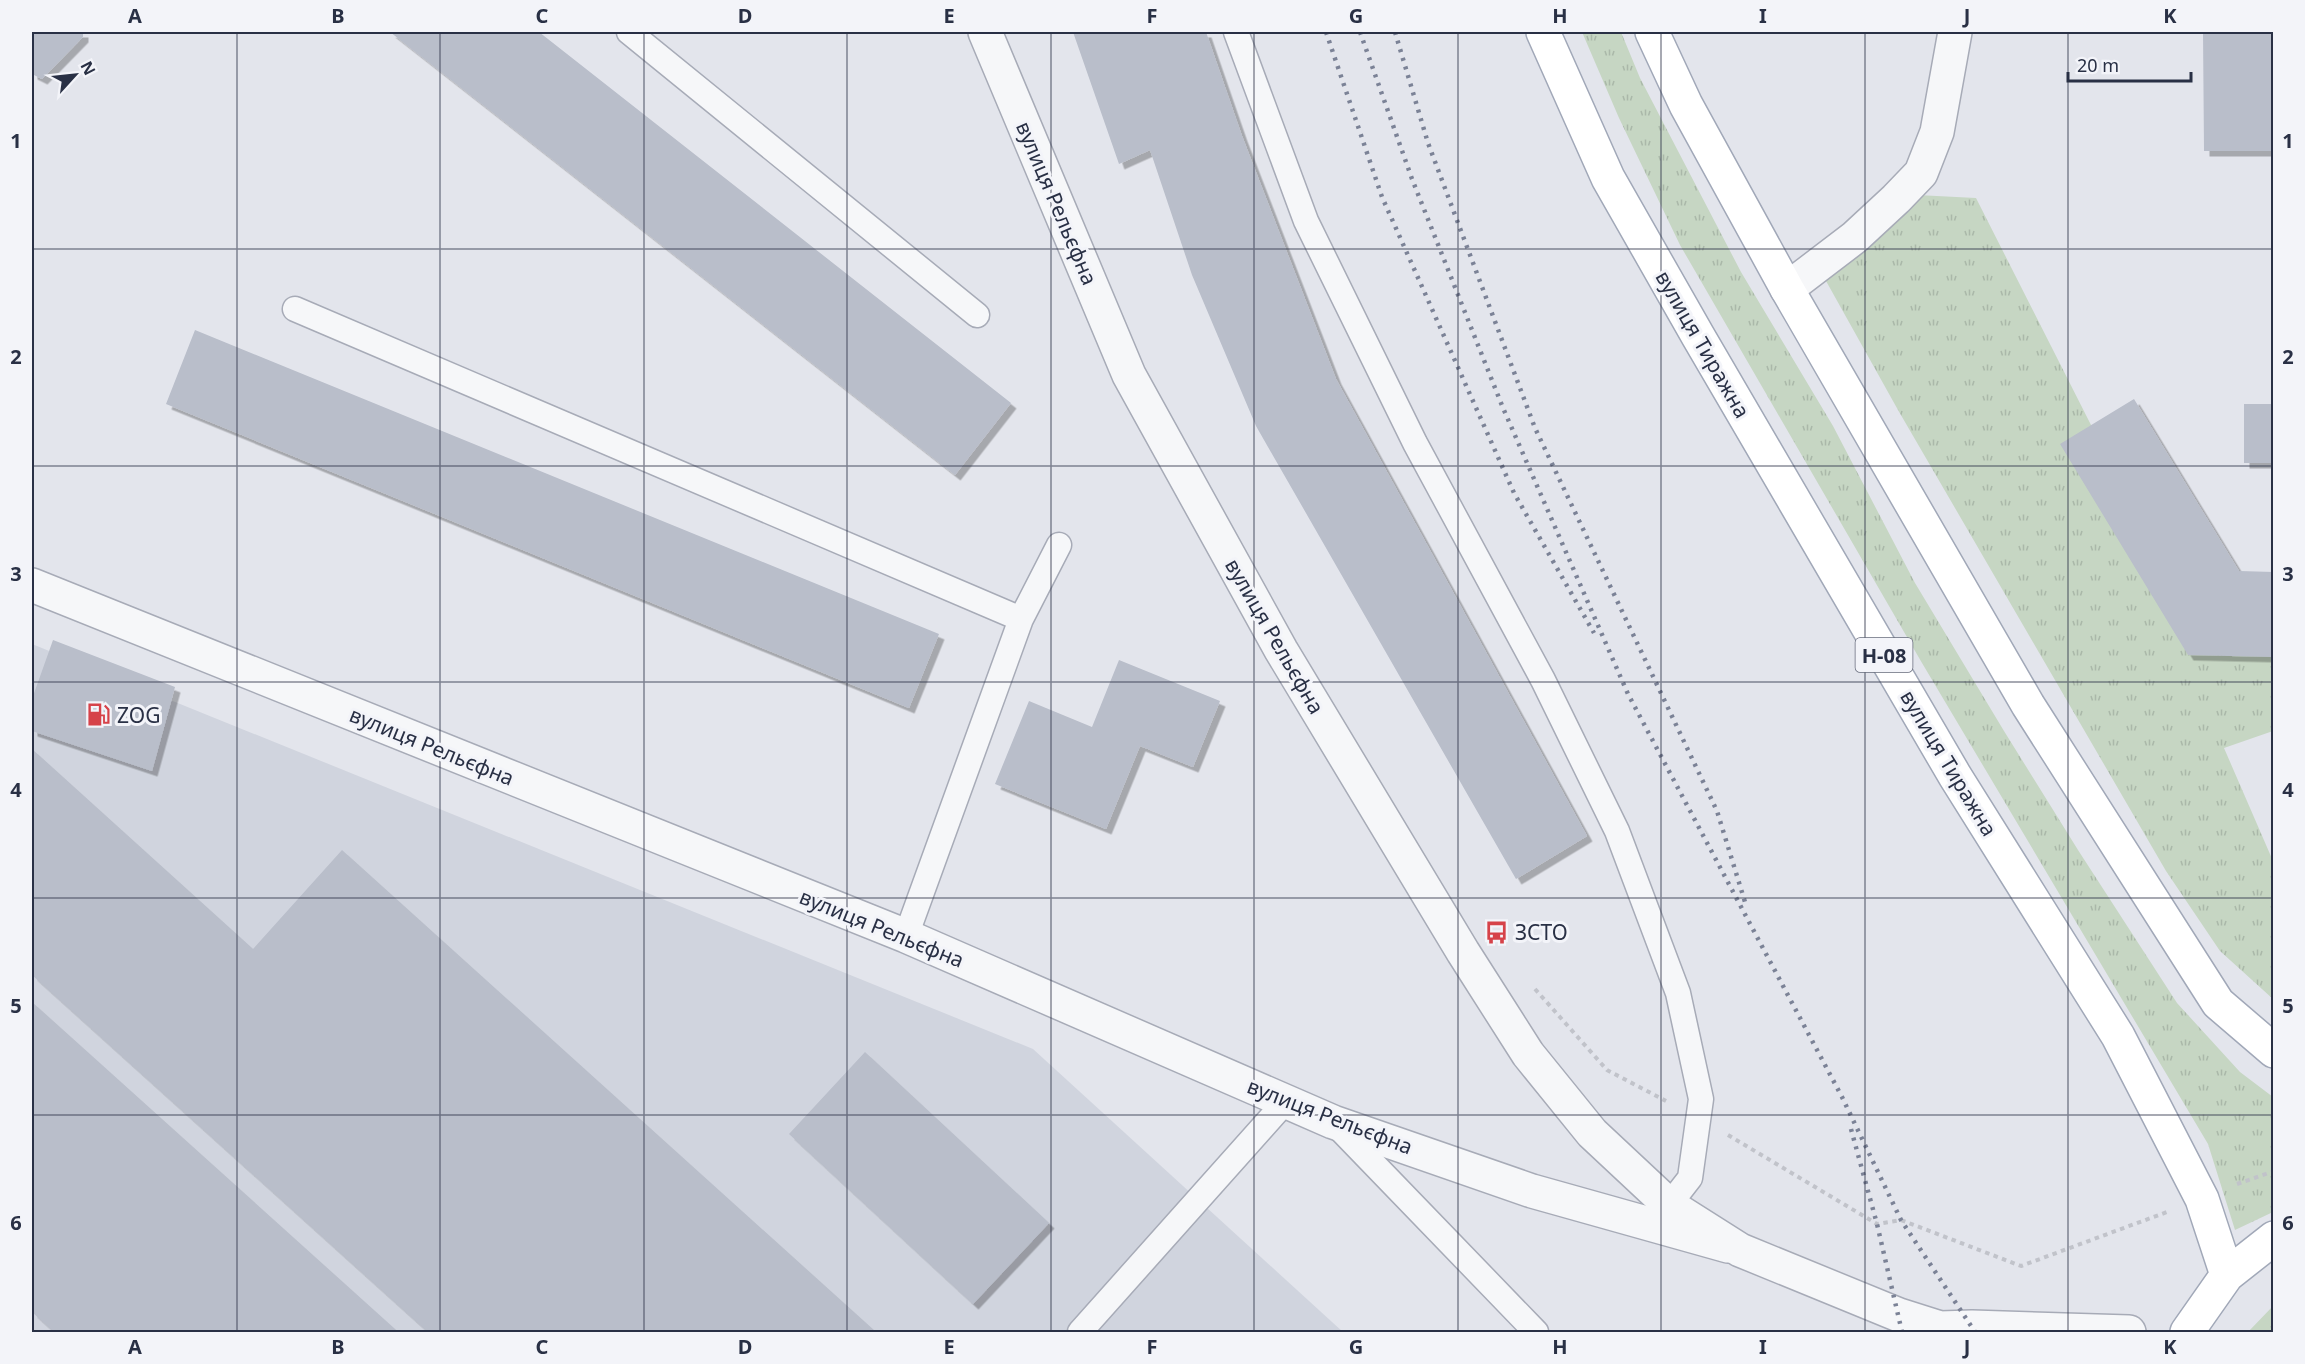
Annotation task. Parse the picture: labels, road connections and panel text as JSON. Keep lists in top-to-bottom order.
{
  "streets": {
    "main road": ["вулиця Тиражна", "Н-08"],
    "street": ["вулиця Рельєфна"]
  },
  "places": {
    "fuel station": ["ZOG"],
    "bus stop": ["ЗСТО"]
  },
  "scale_bar": "20 m",
  "north": "top right",
  "grid": {
    "columns": [
      "A",
      "B",
      "C",
      "D",
      "E",
      "F",
      "G",
      "H",
      "I",
      "J",
      "K"
    ],
    "rows": [
      "1",
      "2",
      "3",
      "4",
      "5",
      "6"
    ]
  }
}
